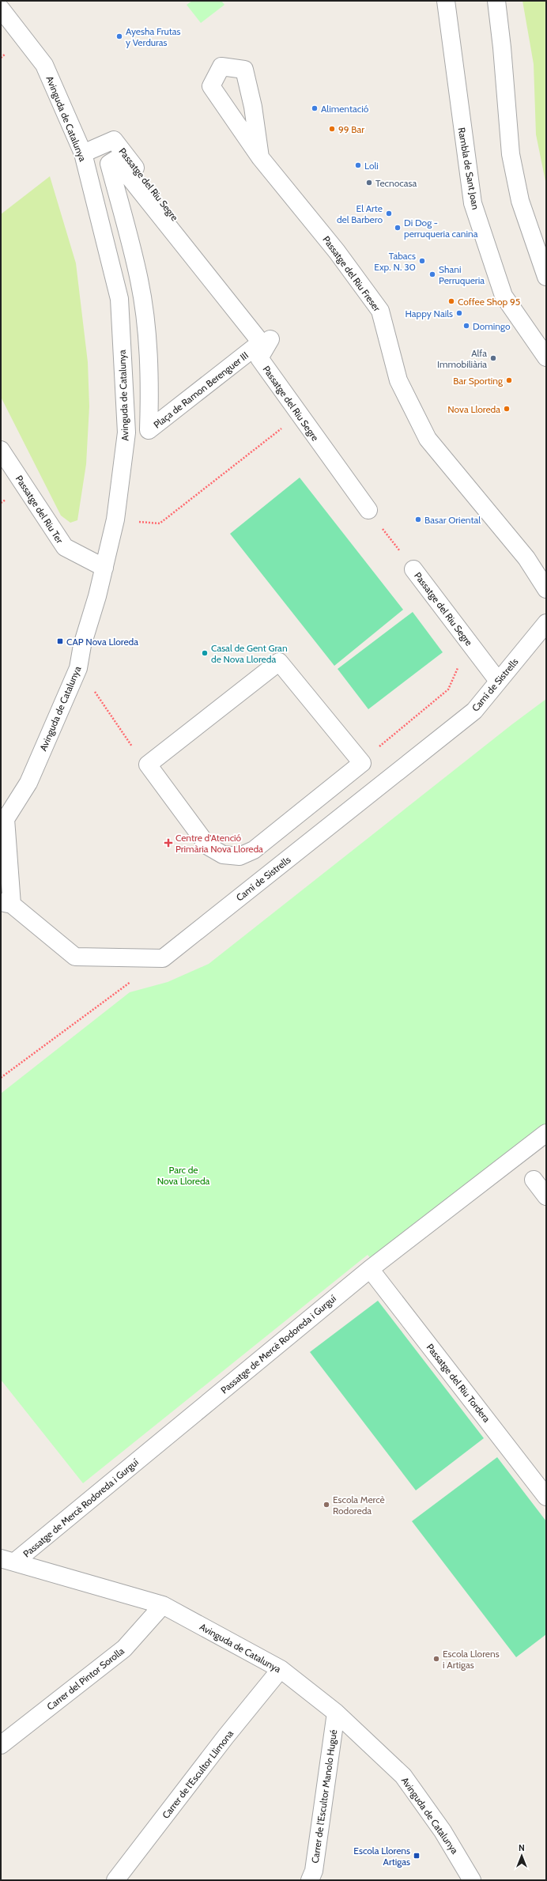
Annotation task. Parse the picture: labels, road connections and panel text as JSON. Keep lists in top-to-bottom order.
{
  "streets": {
    "street": [
      "Avinguda de Catalunya",
      "Rambla de Sant Joan",
      "Passatge del Riu Segre",
      "Passatge del Riu Freser",
      "Plaça de Ramon Berenguer III",
      "Passatge del Riu Ter",
      "Camí de Sistrells",
      "Passatge de Mercè Rodoreda i Gurguí",
      "Passatge del Riu Tordera",
      "Carrer del Pintor Sorolla",
      "Carrer de l'Escultor Llimona",
      "Carrer de l'Escultor Manolo Hugué"
    ]
  },
  "crossings": [
    ["Avinguda de Catalunya", "Passatge del Riu Segre"],
    ["Avinguda de Catalunya", "Passatge del Riu Ter"],
    ["Avinguda de Catalunya", "Passatge de Mercè Rodoreda i Gurguí"],
    ["Avinguda de Catalunya", "Carrer del Pintor Sorolla"],
    ["Avinguda de Catalunya", "Carrer de l'Escultor Llimona"],
    ["Avinguda de Catalunya", "Carrer de l'Escultor Manolo Hugué"],
    ["Passatge del Riu Segre", "Camí de Sistrells"],
    ["Passatge de Mercè Rodoreda i Gurguí", "Passatge del Riu Tordera"]
  ],
  "parks": ["Parc de Nova Lloreda"],
  "places": {
    "other": [
      "Ayesha Frutas y Verduras",
      "Alimentació",
      "99 Bar",
      "Loli",
      "Tecnocasa",
      "El Arte del Barbero",
      "Di Dog - perruqueria canina",
      "Tabacs Exp. N. 30",
      "Shani Perruqueria",
      "Coffee Shop 95",
      "Happy Nails",
      "Domingo",
      "Alfa Immobiliària",
      "Bar Sporting",
      "Nova Lloreda",
      "Basar Oriental",
      "Casal de Gent Gran de Nova Lloreda",
      "Escola Mercè Rodoreda",
      "Escola Llorens i Artigas"
    ],
    "transit": ["CAP Nova Lloreda", "Escola Llorens Artigas"],
    "health": ["Centre d'Atenció Primària Nova Lloreda"]
  },
  "north": "top"
}
